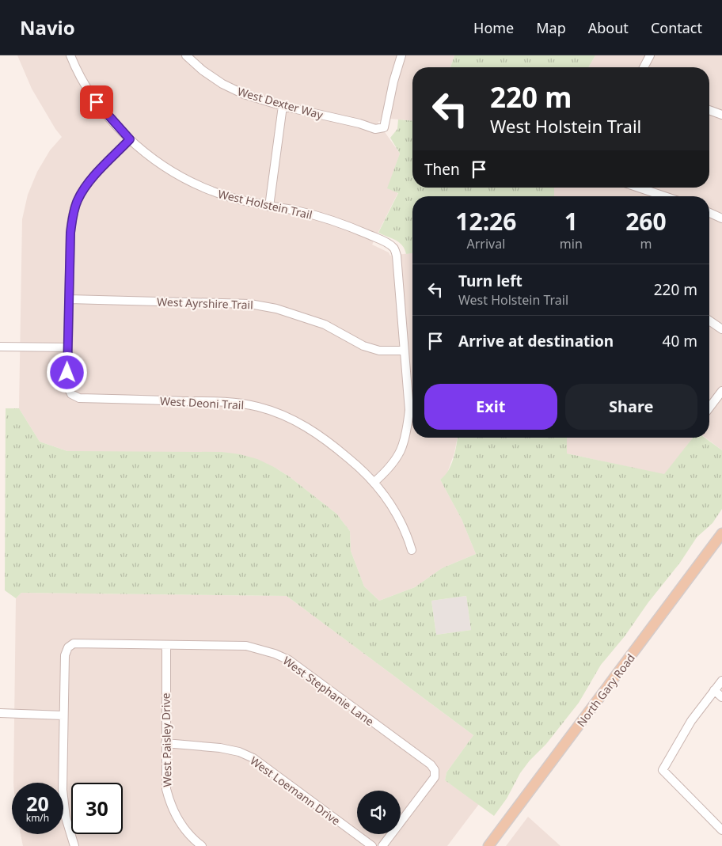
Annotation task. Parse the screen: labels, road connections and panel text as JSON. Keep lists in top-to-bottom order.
{
  "streets": {
    "main road": ["North Gary Road"],
    "street": [
      "West Dexter Way",
      "West Holstein Trail",
      "West Ayrshire Trail",
      "West Deoni Trail",
      "West Stephanie Lane",
      "West Paisley Drive",
      "West Loemann Drive"
    ]
  },
  "crossings": [
    ["West Holstein Trail", "West Ayrshire Trail"],
    ["West Stephanie Lane", "West Paisley Drive"],
    ["West Paisley Drive", "West Loemann Drive"]
  ],
  "page": {
    "header": "Navio",
    "nav": [
      "Home",
      "Map",
      "About",
      "Contact"
    ],
    "turn": ["220 m", "West Holstein Trail"],
    "then": "Then",
    "eta": [
      "12:26",
      "Arrival",
      "1",
      "min",
      "260",
      "m"
    ],
    "list": [
      {
        "name": "Turn left",
        "note": "West Holstein Trail",
        "value": "220 m"
      },
      {
        "name": "Arrive at destination",
        "value": "40 m"
      }
    ],
    "buttons": ["Exit", "Share"],
    "speed": "20 km/h",
    "limit": "30"
  }
}
